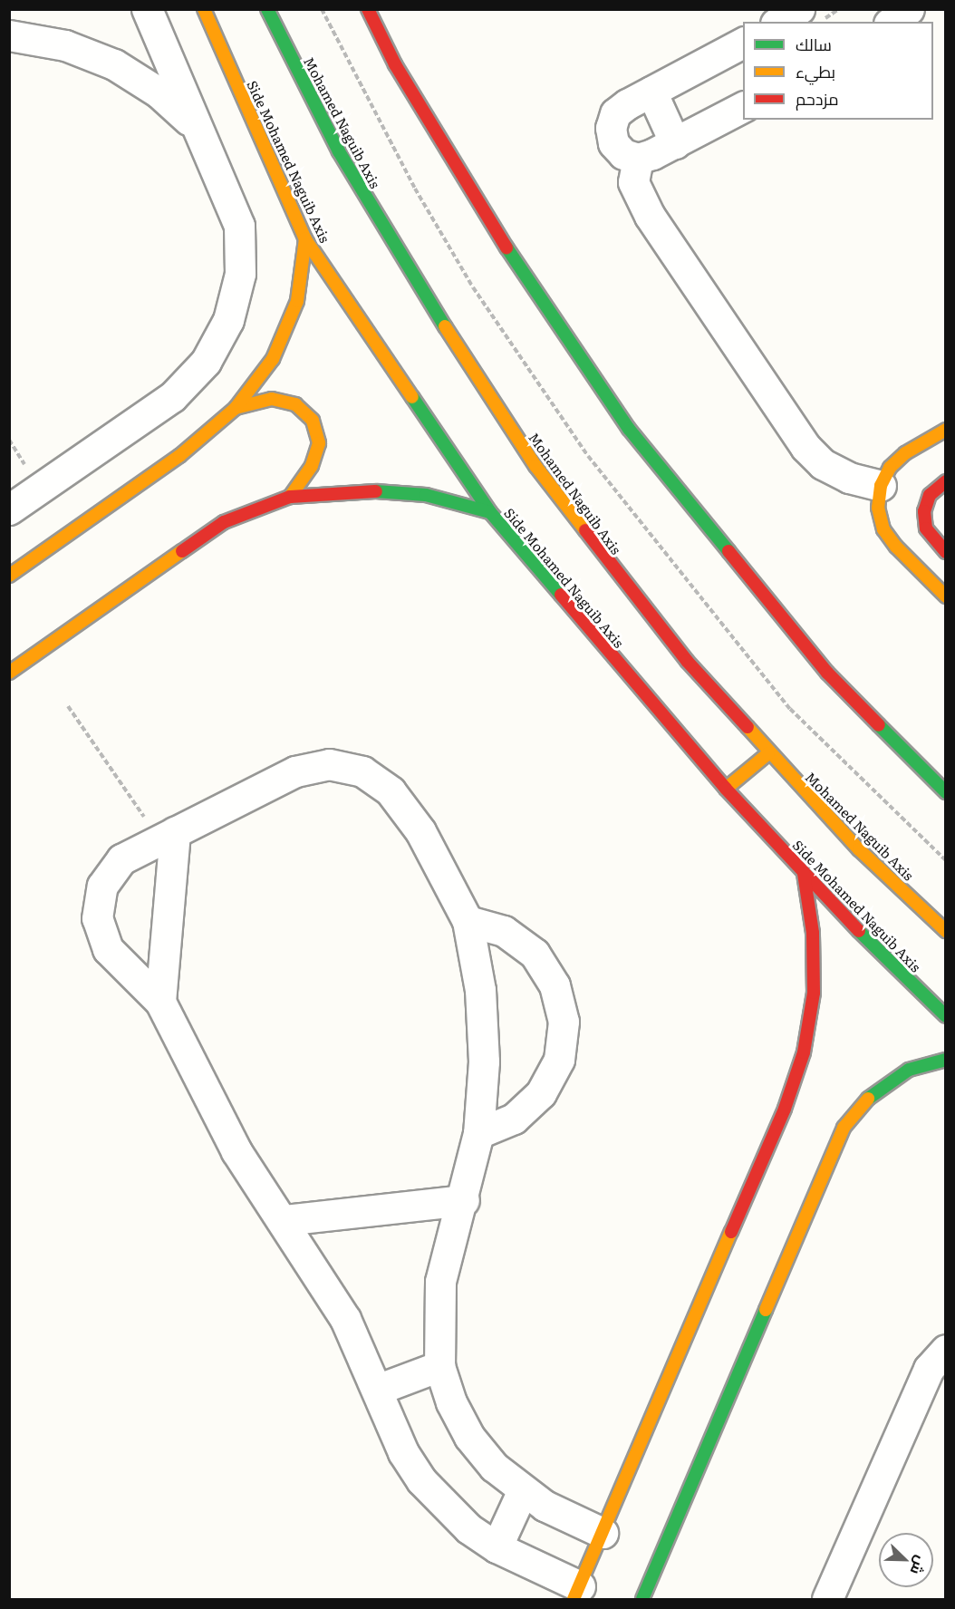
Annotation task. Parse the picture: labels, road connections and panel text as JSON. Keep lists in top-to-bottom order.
{
  "streets": {
    "street": ["Mohamed Naguib Axis", "Side Mohamed Naguib Axis"]
  },
  "legend": ["سالك", "بطيء", "مزدحم"],
  "north": "bottom right"
}
